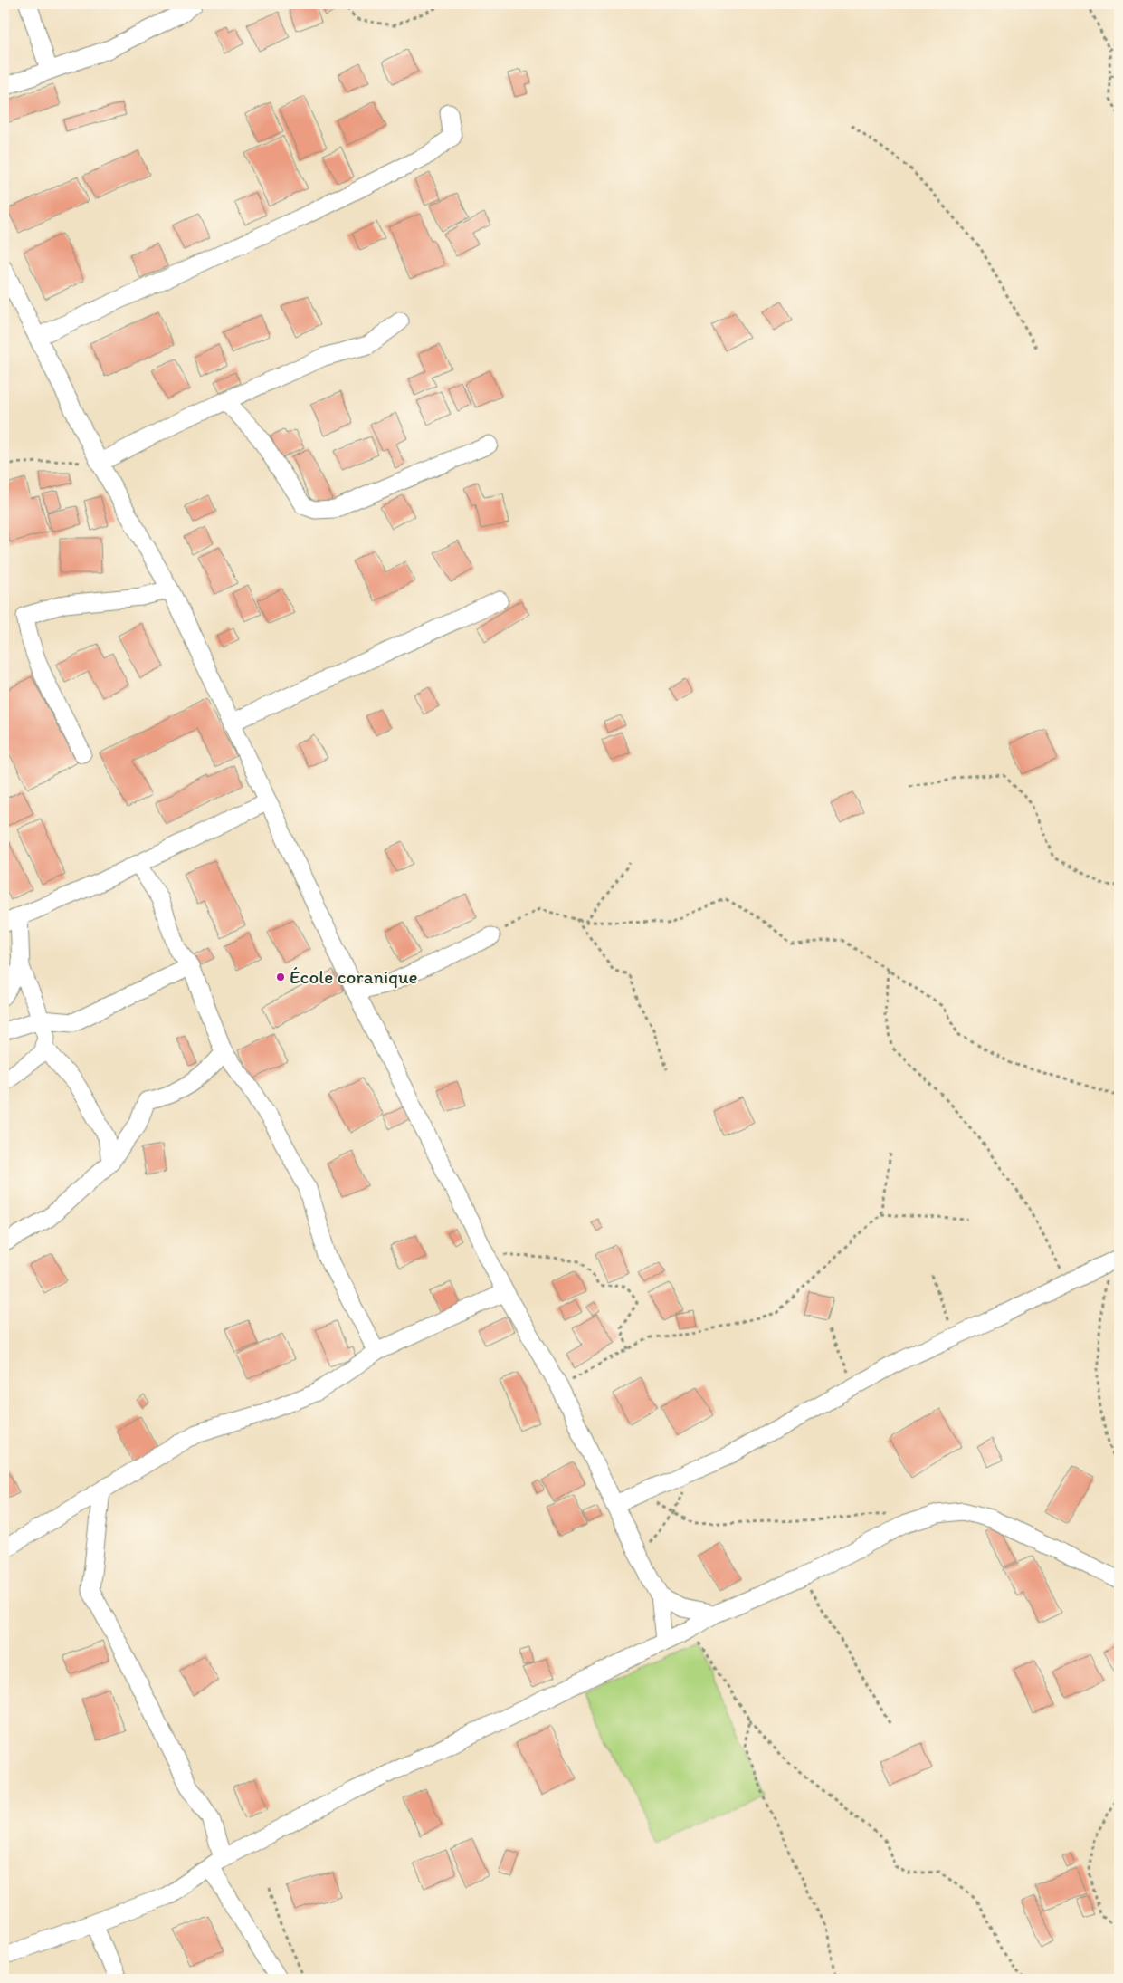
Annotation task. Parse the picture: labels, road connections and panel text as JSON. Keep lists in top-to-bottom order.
{
  "places": ["École coranique"]
}
